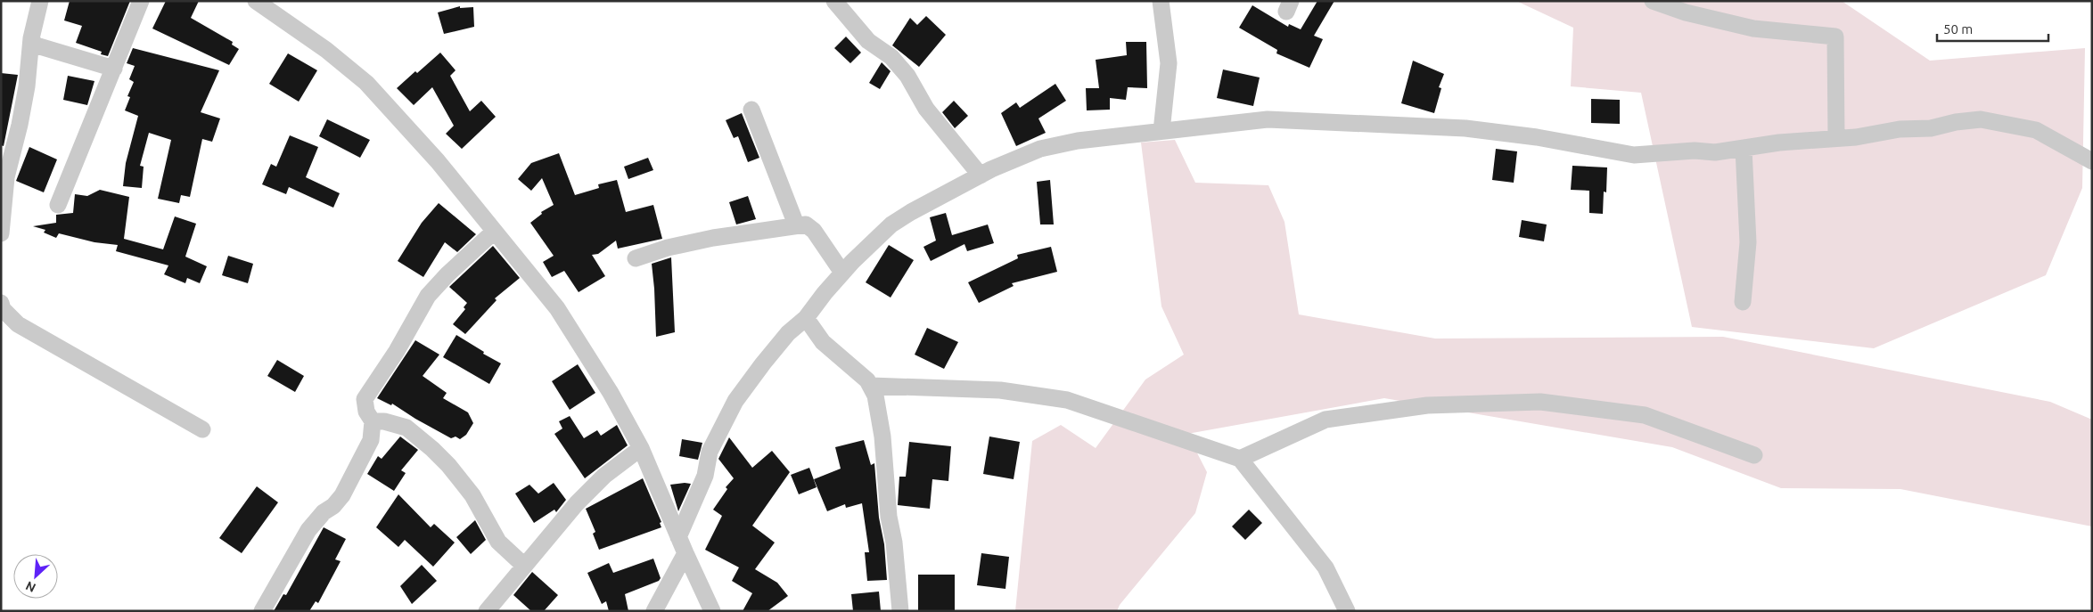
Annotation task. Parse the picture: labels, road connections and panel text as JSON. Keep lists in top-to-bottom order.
{
  "scale_bar": "50 m",
  "north": "bottom left"
}
